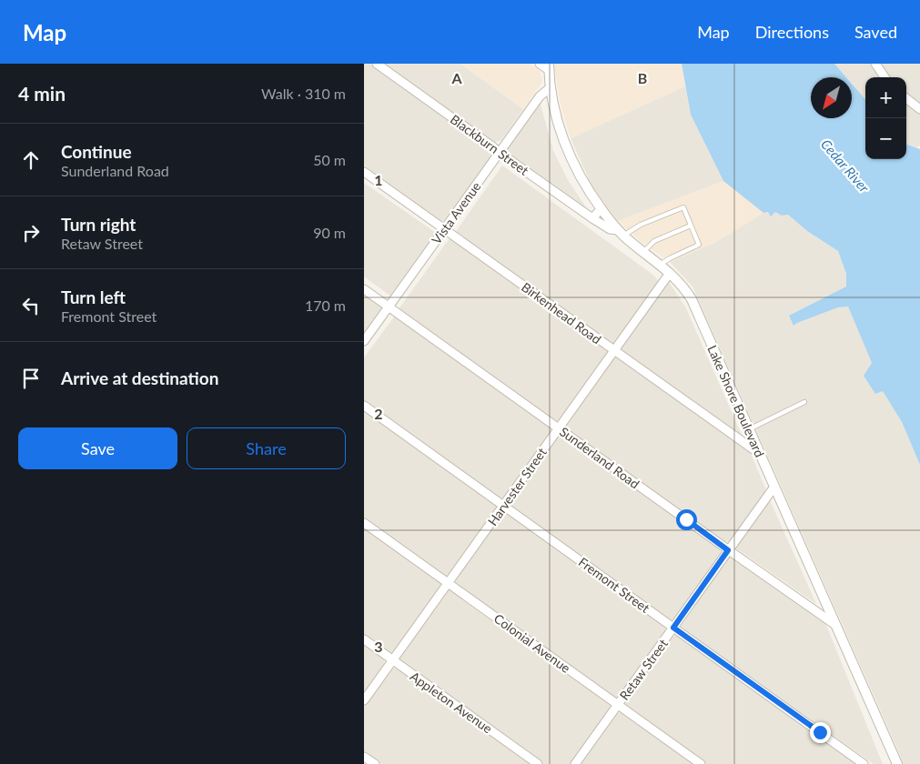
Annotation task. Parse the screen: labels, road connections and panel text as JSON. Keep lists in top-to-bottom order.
{
  "streets": {
    "street": [
      "Blackburn Street",
      "Vista Avenue",
      "Birkenhead Road",
      "Lake Shore Boulevard",
      "Sunderland Road",
      "Harvester Street",
      "Fremont Street",
      "Colonial Avenue",
      "Retaw Street",
      "Appleton Avenue"
    ]
  },
  "crossings": [
    ["Blackburn Street", "Vista Avenue"],
    ["Blackburn Street", "Lake Shore Boulevard"],
    ["Vista Avenue", "Birkenhead Road"],
    ["Vista Avenue", "Lake Shore Boulevard"],
    ["Vista Avenue", "Sunderland Road"],
    ["Birkenhead Road", "Lake Shore Boulevard"],
    ["Birkenhead Road", "Harvester Street"],
    ["Lake Shore Boulevard", "Sunderland Road"],
    ["Lake Shore Boulevard", "Harvester Street"],
    ["Lake Shore Boulevard", "Retaw Street"],
    ["Sunderland Road", "Harvester Street"],
    ["Sunderland Road", "Retaw Street"],
    ["Harvester Street", "Fremont Street"],
    ["Harvester Street", "Colonial Avenue"],
    ["Harvester Street", "Appleton Avenue"],
    ["Fremont Street", "Retaw Street"],
    ["Colonial Avenue", "Retaw Street"]
  ],
  "water": ["Cedar River"],
  "north": "bottom left",
  "page": {
    "header": "Map",
    "nav": ["Map", "Directions", "Saved"],
    "heading": ["4 min", "Walk · 310 m"],
    "map_buttons": ["+", "−"],
    "list": [
      ["Continue", "Sunderland Road", "50 m"],
      ["Turn right", "Retaw Street", "90 m"],
      ["Turn left", "Fremont Street", "170 m"],
      "Arrive at destination"
    ],
    "buttons": ["Save", "Share"]
  },
  "grid": {
    "columns": ["A", "B"],
    "rows": ["1", "2", "3"]
  }
}
